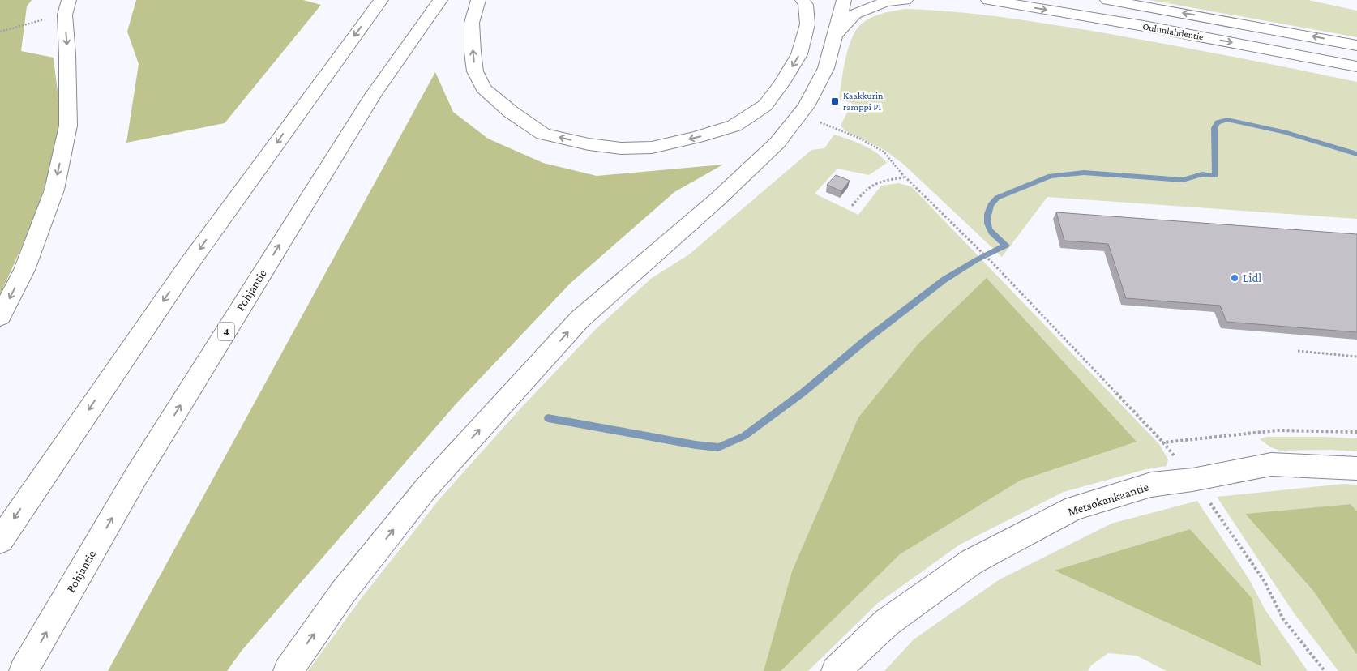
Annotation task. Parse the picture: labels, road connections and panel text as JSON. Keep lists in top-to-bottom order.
{
  "streets": {
    "main road": [
      "Oulunlahdentie",
      "Pohjantie",
      "4",
      "Metsokankaantie"
    ]
  },
  "places": {
    "transit": ["Kaakkurin ramppi P1"],
    "other": ["Lidl"]
  }
}
